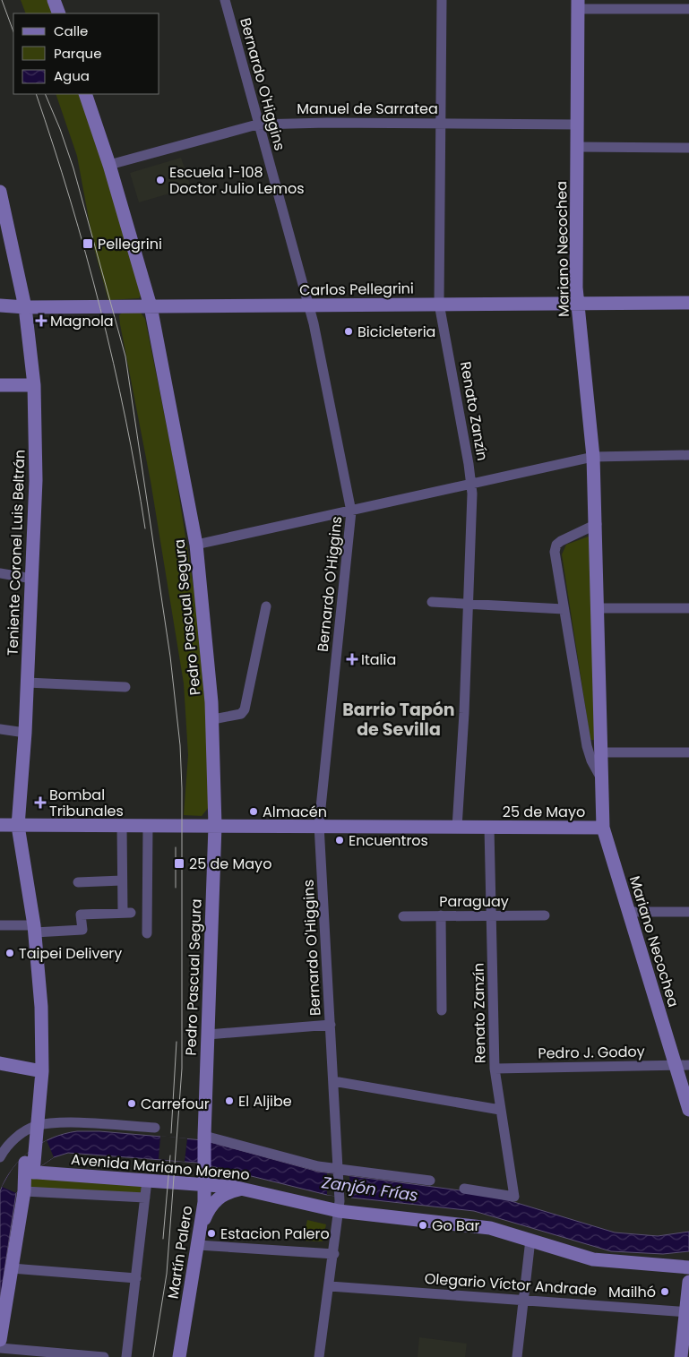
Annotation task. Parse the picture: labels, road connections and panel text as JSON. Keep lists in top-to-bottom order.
{
  "streets": {
    "main road": [
      "Mariano Necochea",
      "Carlos Pellegrini",
      "Teniente Coronel Luis Beltrán",
      "Pedro Pascual Segura",
      "25 de Mayo",
      "Avenida Mariano Moreno",
      "Martín Palero"
    ],
    "street": [
      "Bernardo O'Higgins",
      "Manuel de Sarratea",
      "Renato Zanzín",
      "Paraguay",
      "Pedro J. Godoy",
      "Olegario Víctor Andrade"
    ]
  },
  "crossings": [
    ["Bernardo O'Higgins", "Manuel de Sarratea"],
    ["Bernardo O'Higgins", "Carlos Pellegrini"],
    ["Bernardo O'Higgins", "25 de Mayo"],
    ["Bernardo O'Higgins", "Avenida Mariano Moreno"],
    ["Bernardo O'Higgins", "Olegario Víctor Andrade"],
    ["Manuel de Sarratea", "Mariano Necochea"],
    ["Manuel de Sarratea", "Renato Zanzín"],
    ["Manuel de Sarratea", "Pedro Pascual Segura"],
    ["Mariano Necochea", "Carlos Pellegrini"],
    ["Mariano Necochea", "25 de Mayo"],
    ["Mariano Necochea", "Pedro J. Godoy"],
    ["Carlos Pellegrini", "Renato Zanzín"],
    ["Carlos Pellegrini", "Teniente Coronel Luis Beltrán"],
    ["Carlos Pellegrini", "Pedro Pascual Segura"],
    ["Renato Zanzín", "25 de Mayo"],
    ["Renato Zanzín", "Paraguay"],
    ["Renato Zanzín", "Pedro J. Godoy"],
    ["Teniente Coronel Luis Beltrán", "25 de Mayo"],
    ["Pedro Pascual Segura", "25 de Mayo"],
    ["Pedro Pascual Segura", "Martín Palero"],
    ["Avenida Mariano Moreno", "Martín Palero"]
  ],
  "districts": ["Barrio Tapón de Sevilla"],
  "water": ["Zanjón Frías"],
  "places": {
    "other": [
      "Escuela 1-108 Doctor Julio Lemos",
      "Bicicleteria",
      "Almacén",
      "Encuentros",
      "Taipei Delivery",
      "El Aljibe",
      "Carrefour",
      "Go Bar",
      "Estacion Palero",
      "Mailhó"
    ],
    "transit": ["Pellegrini", "25 de Mayo"],
    "health": ["Magnola", "Italia", "Bombal Tribunales"]
  },
  "legend": ["Calle", "Parque", "Agua"]
}
